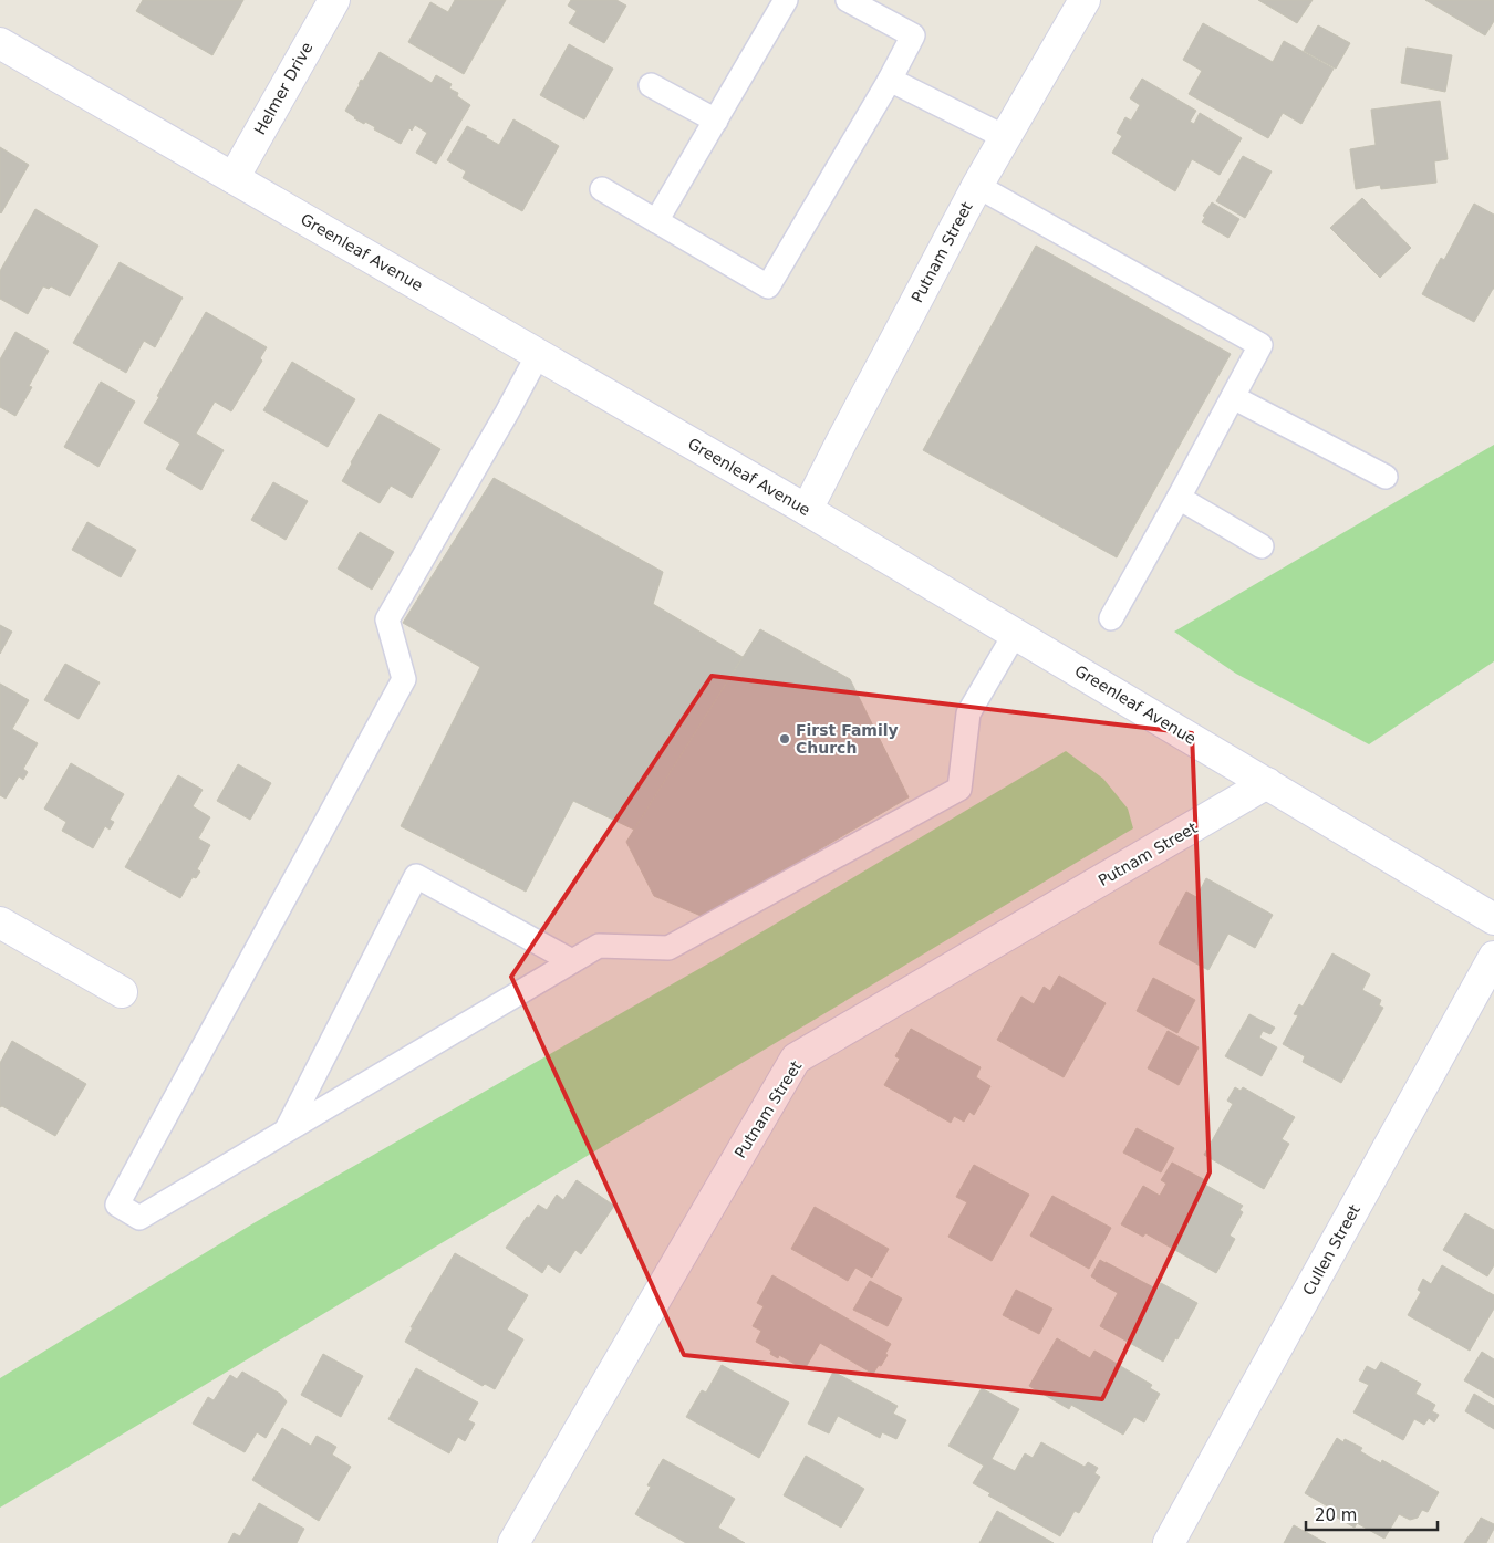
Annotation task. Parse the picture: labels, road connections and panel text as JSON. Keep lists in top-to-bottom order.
{
  "streets": {
    "street": [
      "Helmer Drive",
      "Greenleaf Avenue",
      "Putnam Street",
      "Cullen Street"
    ]
  },
  "crossings": [
    ["Helmer Drive", "Greenleaf Avenue"],
    ["Greenleaf Avenue", "Putnam Street"]
  ],
  "places": ["First Family Church"],
  "scale_bar": "20 m"
}
